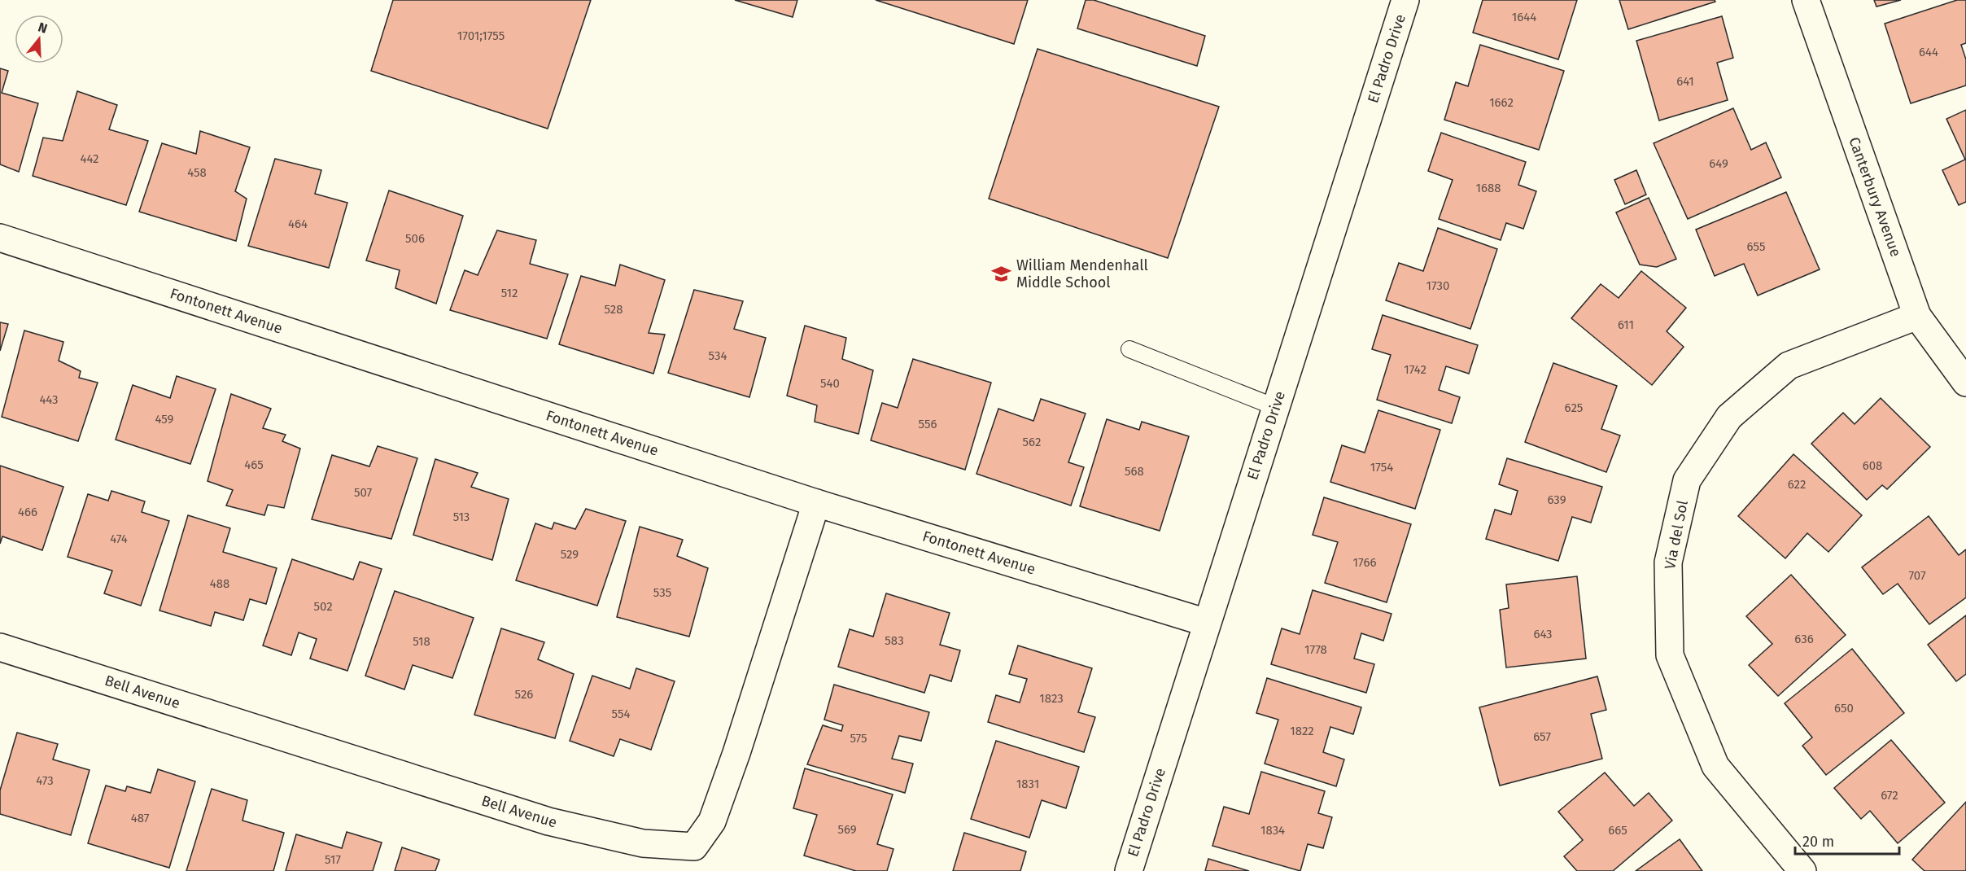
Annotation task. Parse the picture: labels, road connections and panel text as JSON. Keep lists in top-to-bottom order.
{
  "streets": {
    "street": [
      "El Padro Drive",
      "Canterbury Avenue",
      "Fontonett Avenue",
      "Via del Sol",
      "Bell Avenue"
    ]
  },
  "crossings": [
    ["El Padro Drive", "Fontonett Avenue"],
    ["Canterbury Avenue", "Via del Sol"],
    ["Fontonett Avenue", "Bell Avenue"]
  ],
  "places": {
    "school or university": ["William Mendenhall Middle School"]
  },
  "house_numbers": [
    "1644",
    "1701;1755",
    "644",
    "641",
    "1662",
    "442",
    "649",
    "458",
    "1688",
    "464",
    "506",
    "655",
    "1730",
    "512",
    "528",
    "611",
    "534",
    "1742",
    "540",
    "443",
    "625",
    "459",
    "556",
    "562",
    "465",
    "608",
    "1754",
    "568",
    "622",
    "507",
    "639",
    "466",
    "513",
    "474",
    "529",
    "1766",
    "707",
    "488",
    "535",
    "502",
    "643",
    "636",
    "583",
    "518",
    "1778",
    "526",
    "1823",
    "650",
    "554",
    "1822",
    "657",
    "575",
    "473",
    "1831",
    "672",
    "487",
    "569",
    "1834",
    "665",
    "517"
  ],
  "scale_bar": "20 m",
  "north": "top"
}
